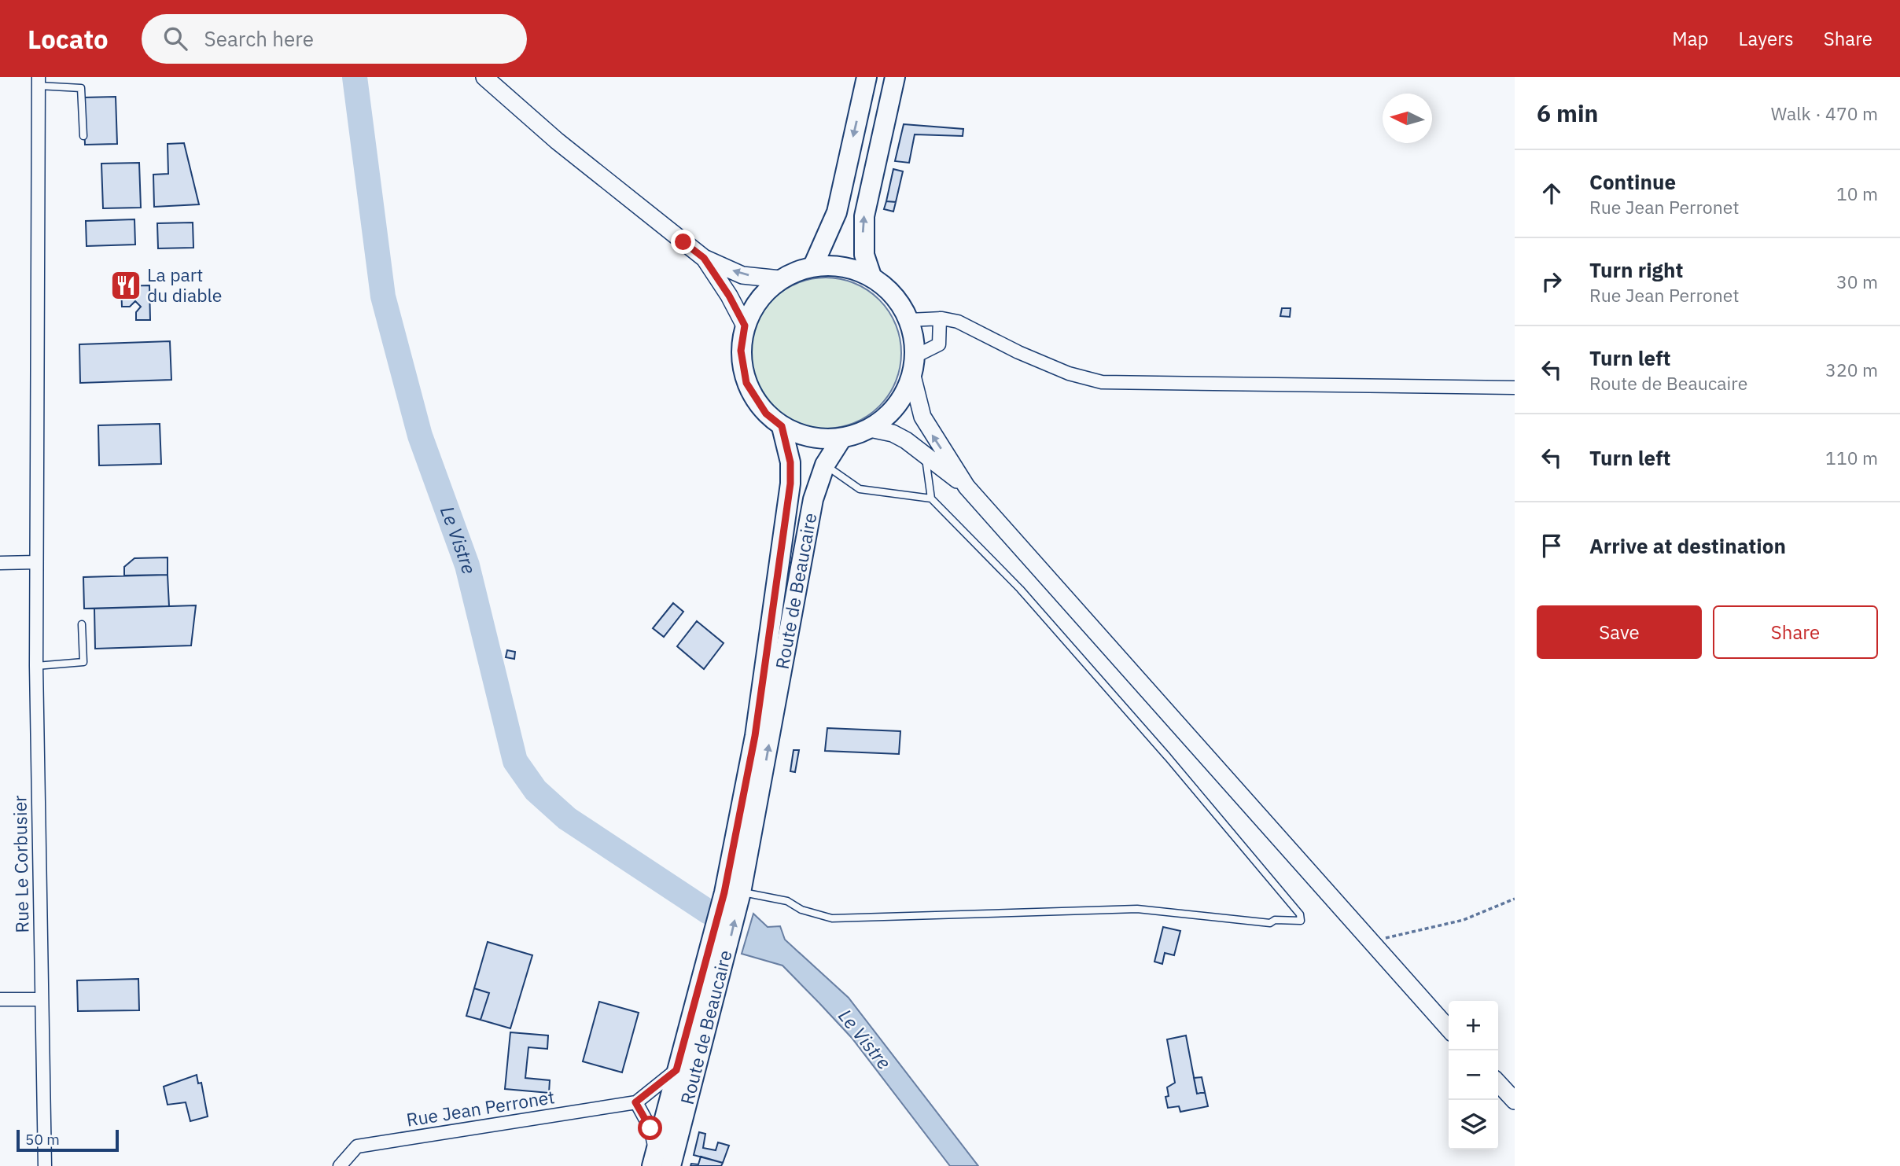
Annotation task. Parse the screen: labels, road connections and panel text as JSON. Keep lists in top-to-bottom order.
{
  "streets": {
    "main road": ["Route de Beaucaire"],
    "street": ["Rue Le Corbusier", "Rue Jean Perronet"]
  },
  "crossings": [
    ["Route de Beaucaire", "Rue Jean Perronet"]
  ],
  "water": ["Le Vistre"],
  "places": {
    "restaurant": ["La part du diable"]
  },
  "scale_bar": "50 m",
  "north": "left",
  "page": {
    "header": "Locato",
    "search": "Search here",
    "nav": ["Map", "Layers", "Share"],
    "heading": ["6 min", "Walk · 470 m"],
    "list": [
      ["Continue", "Rue Jean Perronet", "10 m"],
      ["Turn right", "Rue Jean Perronet", "30 m"],
      ["Turn left", "Route de Beaucaire", "320 m"],
      ["Turn left", "110 m"],
      "Arrive at destination"
    ],
    "buttons": ["Save", "Share"],
    "map_buttons": ["+", "−"],
    "scale": "50 m"
  }
}
